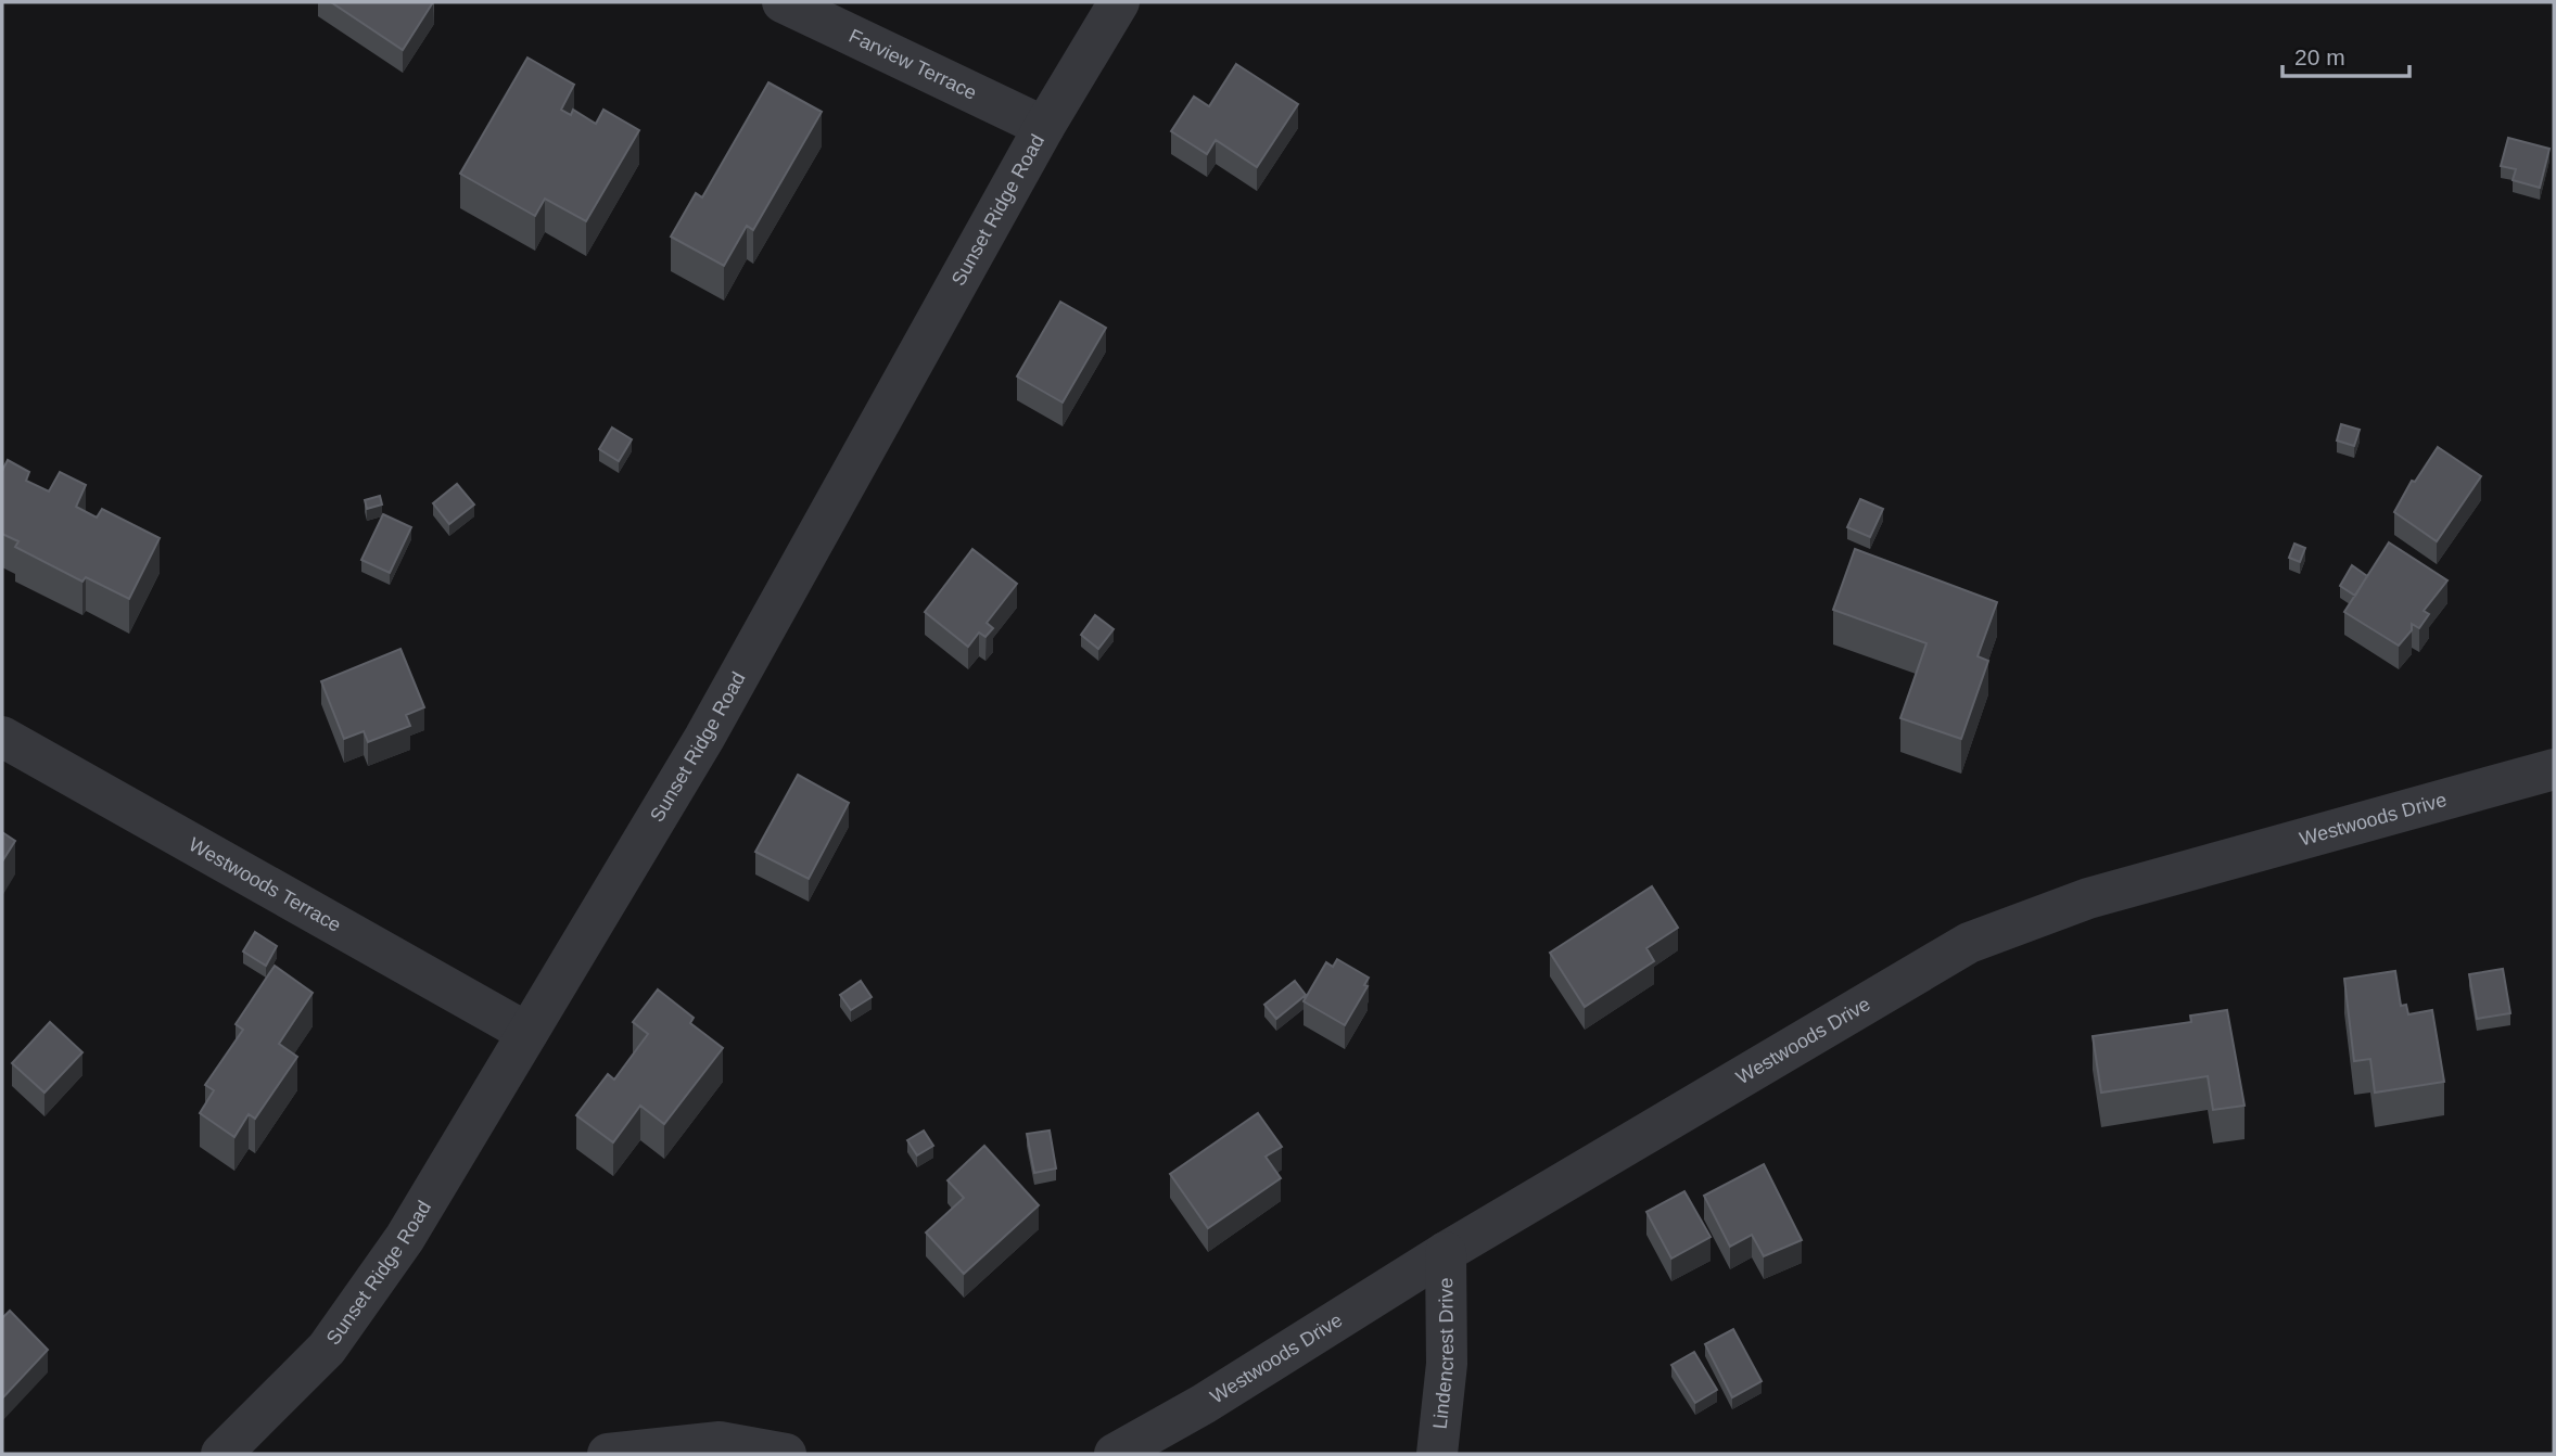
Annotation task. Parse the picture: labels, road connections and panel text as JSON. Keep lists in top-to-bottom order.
{
  "streets": {
    "street": [
      "Farview Terrace",
      "Sunset Ridge Road",
      "Westwoods Drive",
      "Westwoods Terrace",
      "Lindencrest Drive"
    ]
  },
  "crossings": [
    ["Farview Terrace", "Sunset Ridge Road"],
    ["Sunset Ridge Road", "Westwoods Terrace"],
    ["Westwoods Drive", "Lindencrest Drive"]
  ],
  "scale_bar": "20 m"
}
